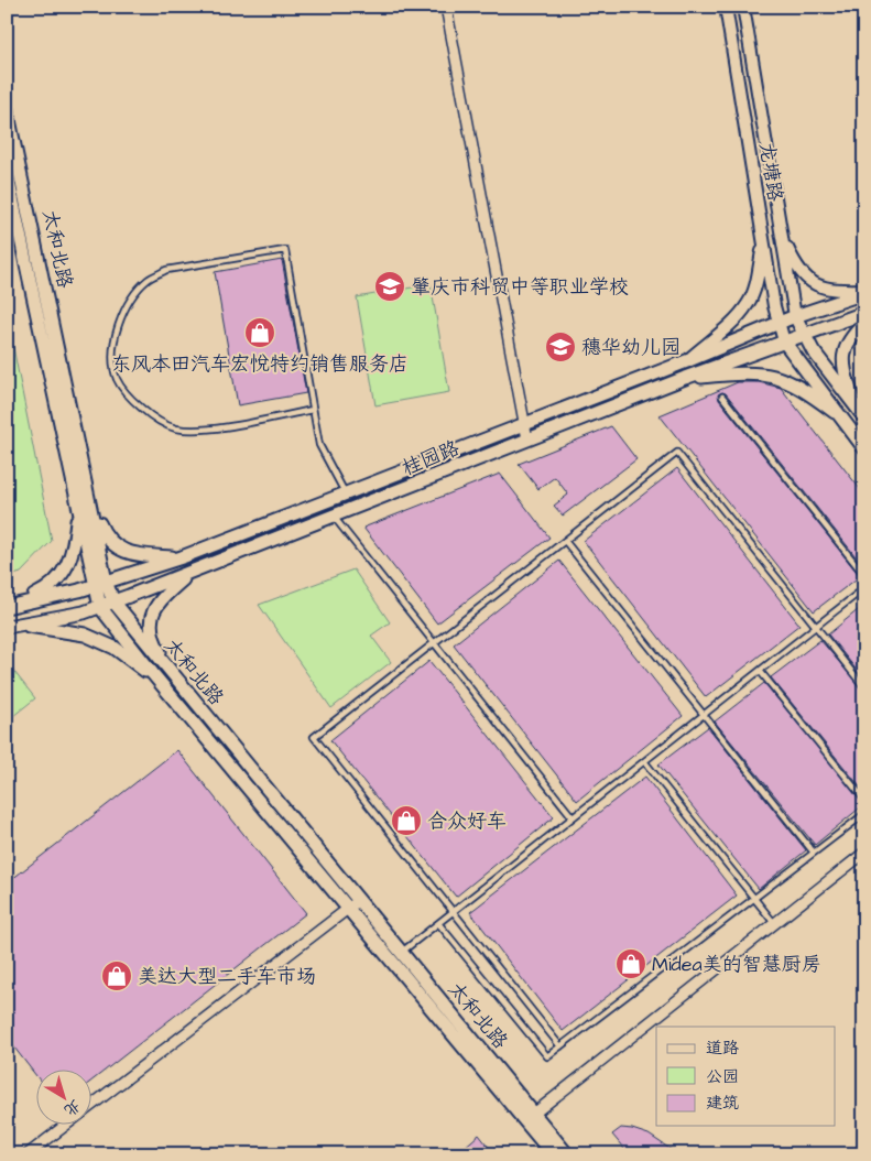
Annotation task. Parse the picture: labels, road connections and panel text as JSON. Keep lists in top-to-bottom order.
{
  "streets": {
    "main road": ["太和北路", "桂园路"],
    "street": ["龙塘路"]
  },
  "crossings": [
    ["龙塘路", "桂园路"],
    ["太和北路", "桂园路"]
  ],
  "places": {
    "school or university": ["肇庆市科贸中等职业学校", "穗华幼儿园"],
    "shop": [
      "东风本田汽车宏悦特约销售服务店",
      "合众好车",
      "Midea美的智慧厨房",
      "美达大型二手车市场"
    ]
  },
  "legend": ["道路", "公园", "建筑"],
  "north": "bottom right"
}
